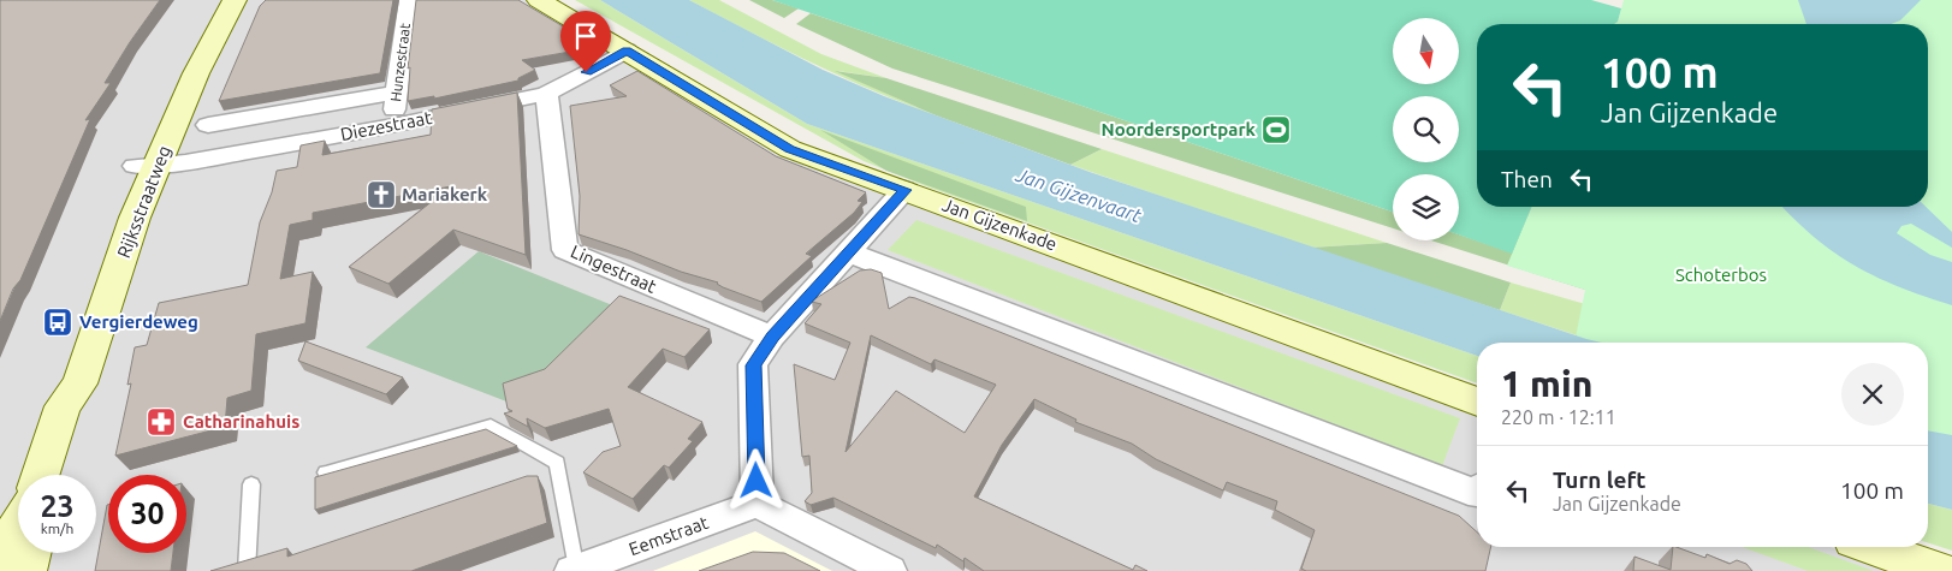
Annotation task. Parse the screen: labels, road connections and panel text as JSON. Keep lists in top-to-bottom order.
{
  "streets": {
    "street": [
      "Hunzestraat",
      "Diezestraat",
      "Rijksstraatweg",
      "Jan Gijzenkade",
      "Lingestraat",
      "Eemstraat"
    ]
  },
  "crossings": [
    ["Hunzestraat", "Diezestraat"],
    ["Diezestraat", "Rijksstraatweg"],
    ["Diezestraat", "Jan Gijzenkade"],
    ["Diezestraat", "Lingestraat"]
  ],
  "water": ["Jan Gijzenvaart"],
  "parks": ["Schoterbos"],
  "places": {
    "sports": ["Noordersportpark"],
    "church": ["Mariakerk"],
    "bus stop": ["Vergierdeweg"],
    "pharmacy": ["Catharinahuis"]
  },
  "north": "bottom",
  "page": {
    "turn": ["100 m", "Jan Gijzenkade"],
    "then": "Then",
    "heading": ["1 min", "220 m · 12:11"],
    "list": [
      {
        "name": "Turn left",
        "note": "Jan Gijzenkade",
        "value": "100 m"
      }
    ],
    "speed": "23 km/h",
    "limit": "30"
  }
}
